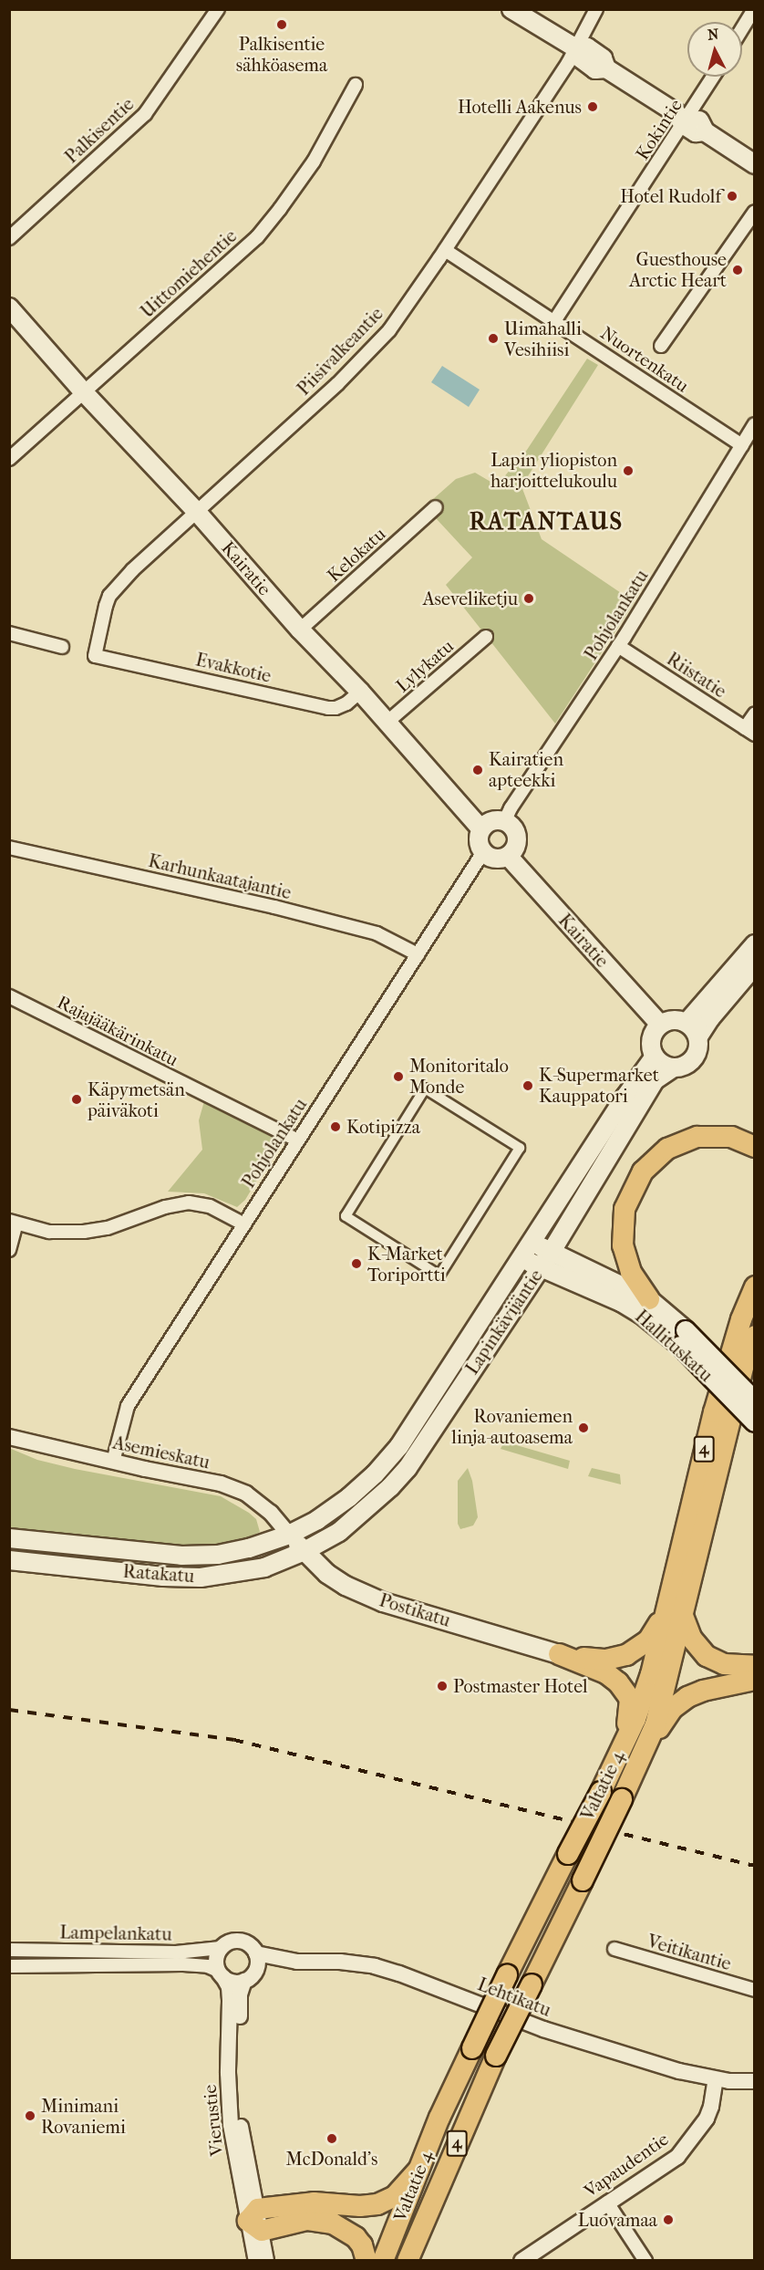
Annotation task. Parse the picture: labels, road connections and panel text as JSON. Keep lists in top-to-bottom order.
{
  "streets": {
    "highway": ["4", "Valtatie 4"],
    "main road": [
      "Kairatie",
      "Lapinkävijäntie",
      "Hallituskatu",
      "Ratakatu",
      "Postikatu"
    ],
    "street": [
      "Kokintie",
      "Palkisentie",
      "Uittomiehentie",
      "Piisivalkeantie",
      "Nuortenkatu",
      "Kelokatu",
      "Pohjolankatu",
      "Lylykatu",
      "Evakkotie",
      "Riistatie",
      "Karhunkaatajantie",
      "Rajajääkärinkatu",
      "Asemieskatu",
      "Lampelankatu",
      "Veitikantie",
      "Lehtikatu",
      "Vierustie",
      "Vapaudentie"
    ]
  },
  "crossings": [
    ["Kokintie", "Nuortenkatu"],
    ["Uittomiehentie", "Kairatie"],
    ["Piisivalkeantie", "Nuortenkatu"],
    ["Piisivalkeantie", "Kairatie"],
    ["Piisivalkeantie", "Evakkotie"],
    ["Nuortenkatu", "Pohjolankatu"],
    ["Kelokatu", "Kairatie"],
    ["Kairatie", "Pohjolankatu"],
    ["Kairatie", "Lylykatu"],
    ["Kairatie", "Evakkotie"],
    ["Kairatie", "Lapinkävijäntie"],
    ["Pohjolankatu", "Riistatie"],
    ["Pohjolankatu", "Karhunkaatajantie"],
    ["Pohjolankatu", "Rajajääkärinkatu"],
    ["Pohjolankatu", "Asemieskatu"],
    ["Lapinkävijäntie", "Hallituskatu"],
    ["Lapinkävijäntie", "Asemieskatu"],
    ["Lapinkävijäntie", "Ratakatu"],
    ["Lapinkävijäntie", "Postikatu"],
    ["Asemieskatu", "Ratakatu"],
    ["Asemieskatu", "Postikatu"],
    ["Ratakatu", "Postikatu"],
    ["Lampelankatu", "Lehtikatu"],
    ["Lampelankatu", "Vierustie"],
    ["Lehtikatu", "Vierustie"],
    ["Lehtikatu", "Vapaudentie"]
  ],
  "districts": ["RATANTAUS"],
  "places": [
    "Palkisentie sähköasema",
    "Hotelli Aakenus",
    "Hotel Rudolf",
    "Guesthouse Arctic Heart",
    "Uimahalli Vesihiisi",
    "Lapin yliopiston harjoittelukoulu",
    "Aseveliketju",
    "Kairatien apteekki",
    "Monitoritalo Monde",
    "K-Supermarket Kauppatori",
    "Käpymetsän päiväkoti",
    "Kotipizza",
    "K-Market Toriportti",
    "Rovaniemen linja-autoasema",
    "Postmaster Hotel",
    "Minimani Rovaniemi",
    "McDonald's",
    "Luovamaa"
  ],
  "north": "top"
}
